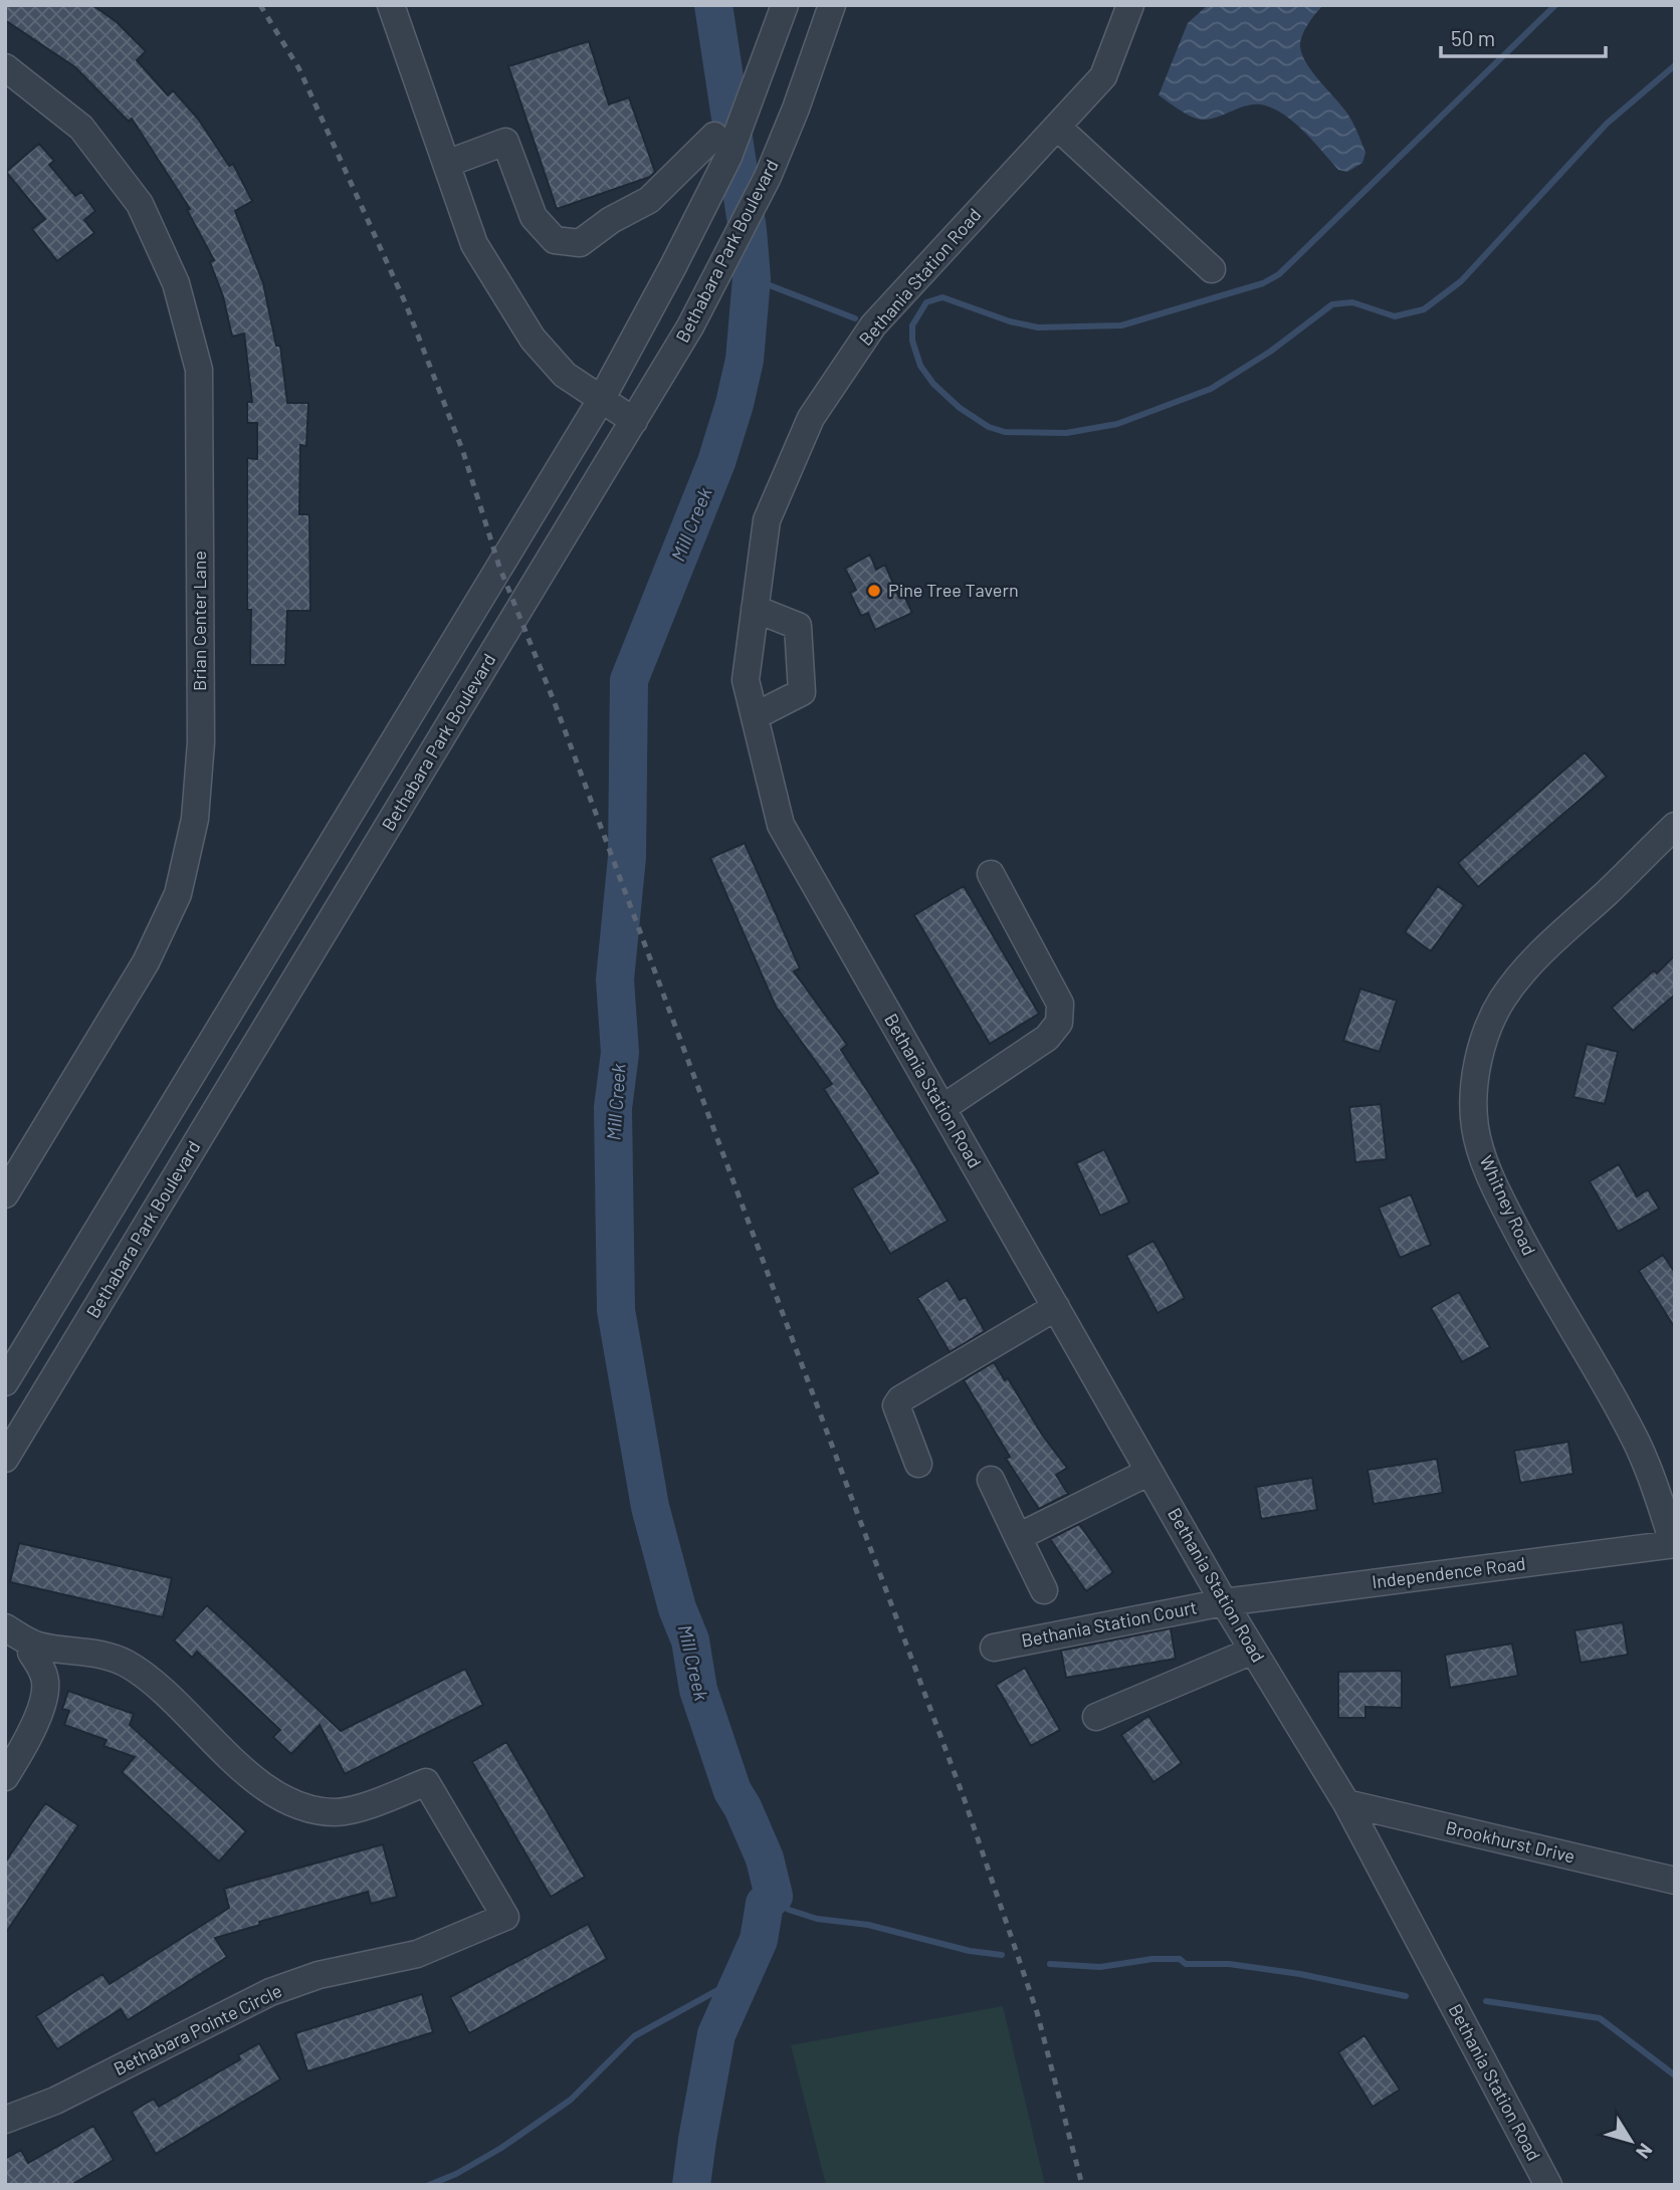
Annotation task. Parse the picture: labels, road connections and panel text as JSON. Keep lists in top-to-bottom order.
{
  "streets": {
    "street": [
      "Bethabara Park Boulevard",
      "Bethania Station Road",
      "Brian Center Lane",
      "Whitney Road",
      "Independence Road",
      "Bethania Station Court",
      "Brookhurst Drive",
      "Bethabara Pointe Circle"
    ]
  },
  "crossings": [
    ["Bethania Station Road", "Independence Road"],
    ["Bethania Station Road", "Bethania Station Court"],
    ["Bethania Station Road", "Brookhurst Drive"],
    ["Whitney Road", "Independence Road"],
    ["Independence Road", "Bethania Station Court"]
  ],
  "water": ["Mill Creek"],
  "places": ["Pine Tree Tavern"],
  "scale_bar": "50 m",
  "north": "bottom right"
}
